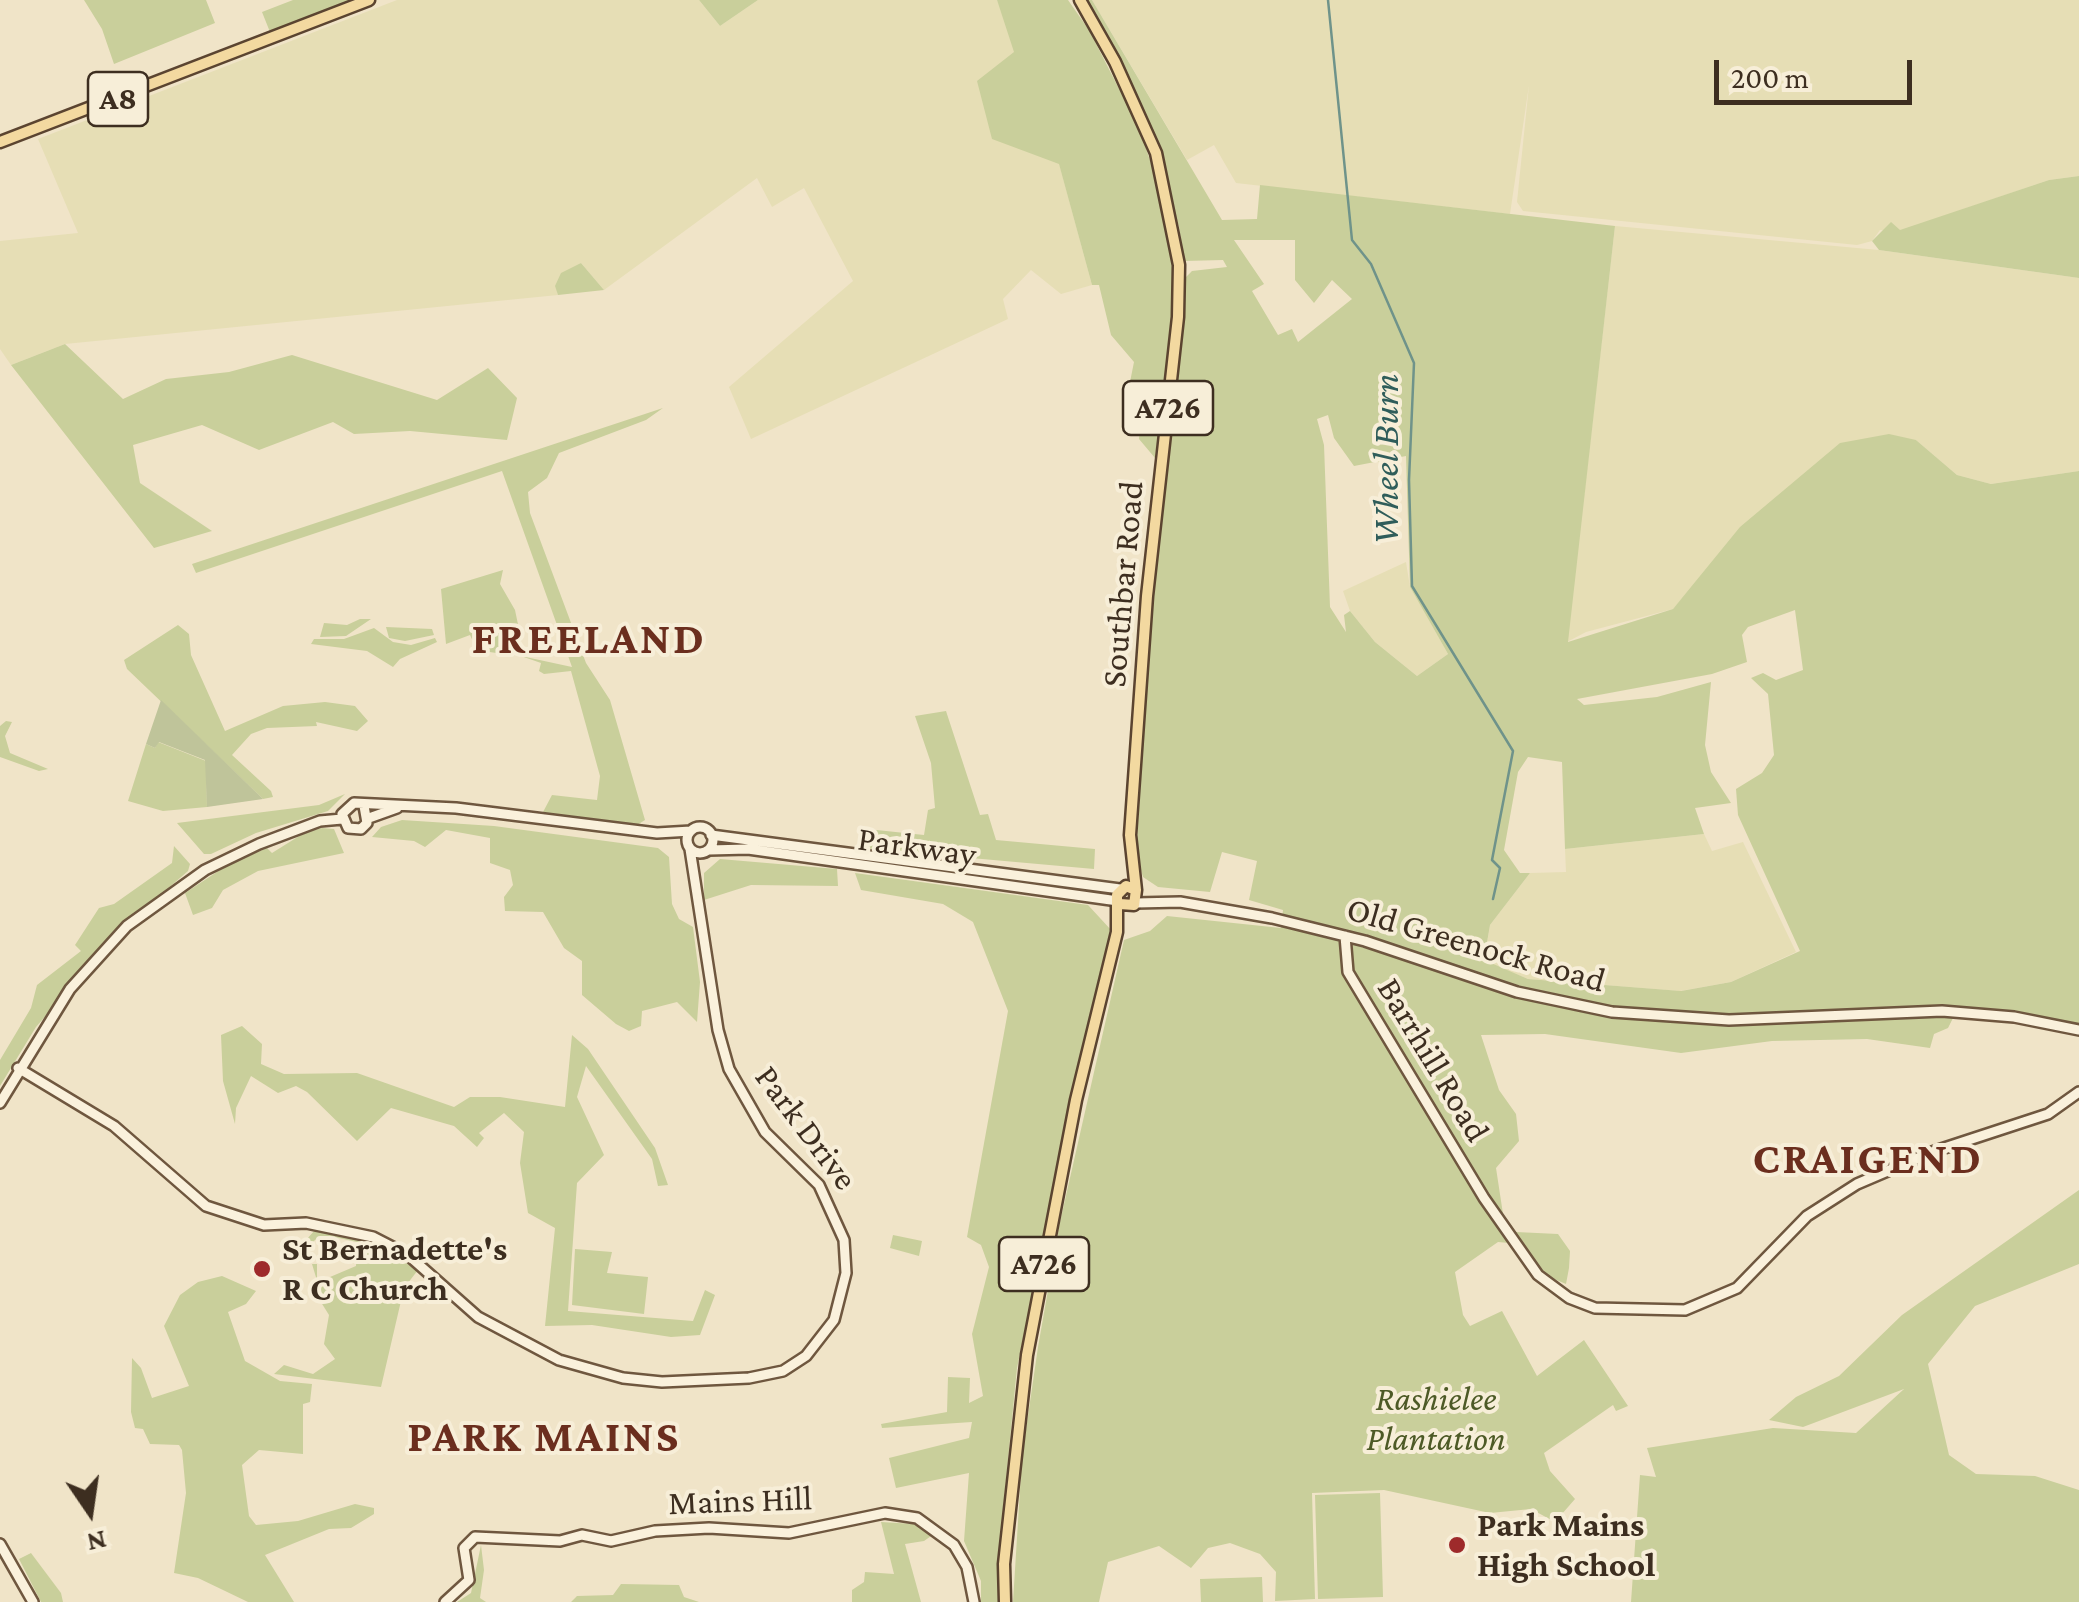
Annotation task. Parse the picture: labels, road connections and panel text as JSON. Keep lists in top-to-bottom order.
{
  "streets": {
    "main road": ["A8", "A726", "Southbar Road"],
    "street": [
      "Parkway",
      "Old Greenock Road",
      "Barrhill Road",
      "Park Drive",
      "Mains Hill"
    ]
  },
  "crossings": [
    ["A726", "Southbar Road"],
    ["A726", "Parkway"],
    ["A726", "Old Greenock Road"],
    ["Southbar Road", "Parkway"],
    ["Southbar Road", "Old Greenock Road"],
    ["Parkway", "Park Drive"],
    ["Old Greenock Road", "Barrhill Road"]
  ],
  "districts": ["FREELAND", "CRAIGEND", "PARK MAINS"],
  "water": ["Wheel Burn"],
  "parks": ["Rashielee Plantation"],
  "places": ["St Bernadette's R C Church", "Park Mains High School"],
  "scale_bar": "200 m",
  "north": "bottom"
}
